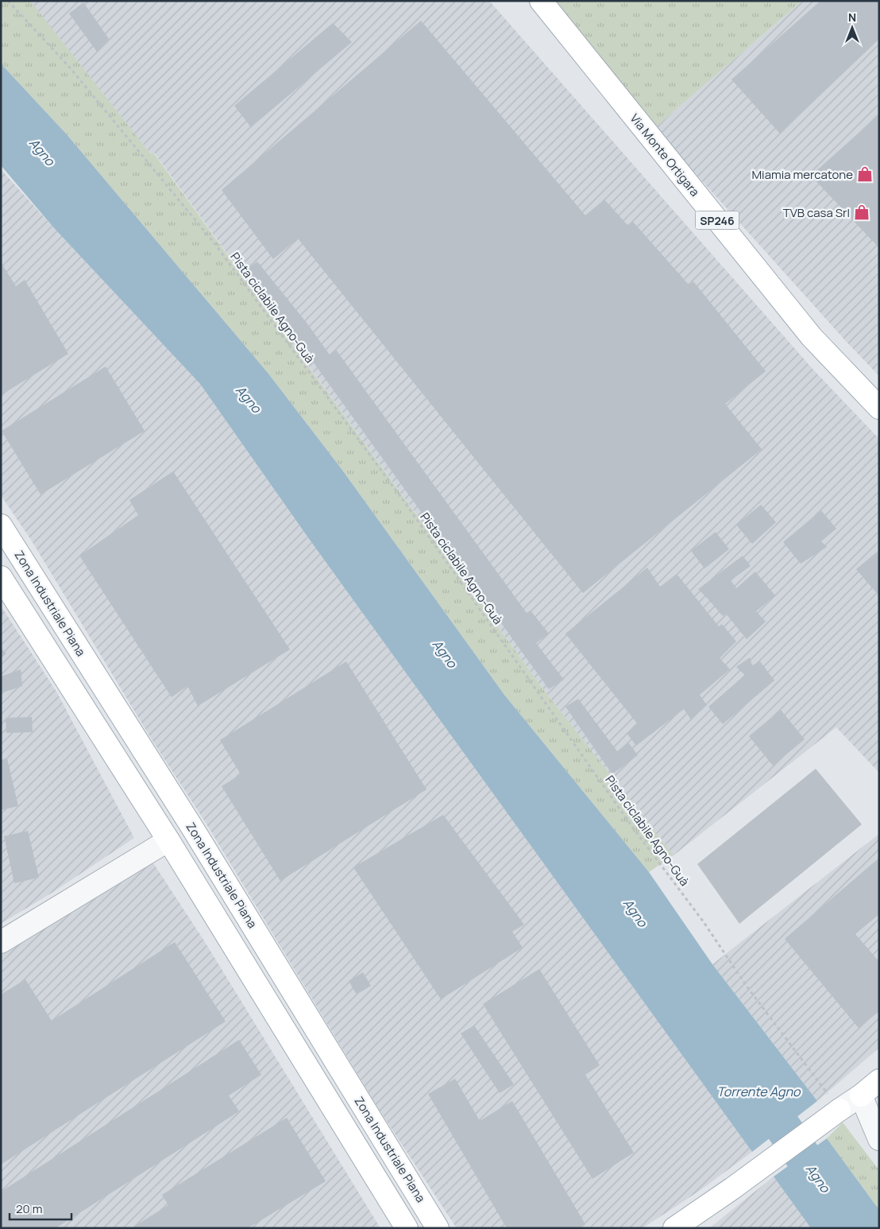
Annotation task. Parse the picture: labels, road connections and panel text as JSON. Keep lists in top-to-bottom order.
{
  "streets": {
    "main road": ["Via Monte Ortigara", "SP246", "Zona Industriale Piana"],
    "path": ["Pista ciclabile Agno-Guà"]
  },
  "water": ["Agno", "Torrente Agno"],
  "places": {
    "shop": ["Miamia mercatone", "TVB casa Srl"]
  },
  "scale_bar": "20 m",
  "north": "top"
}
